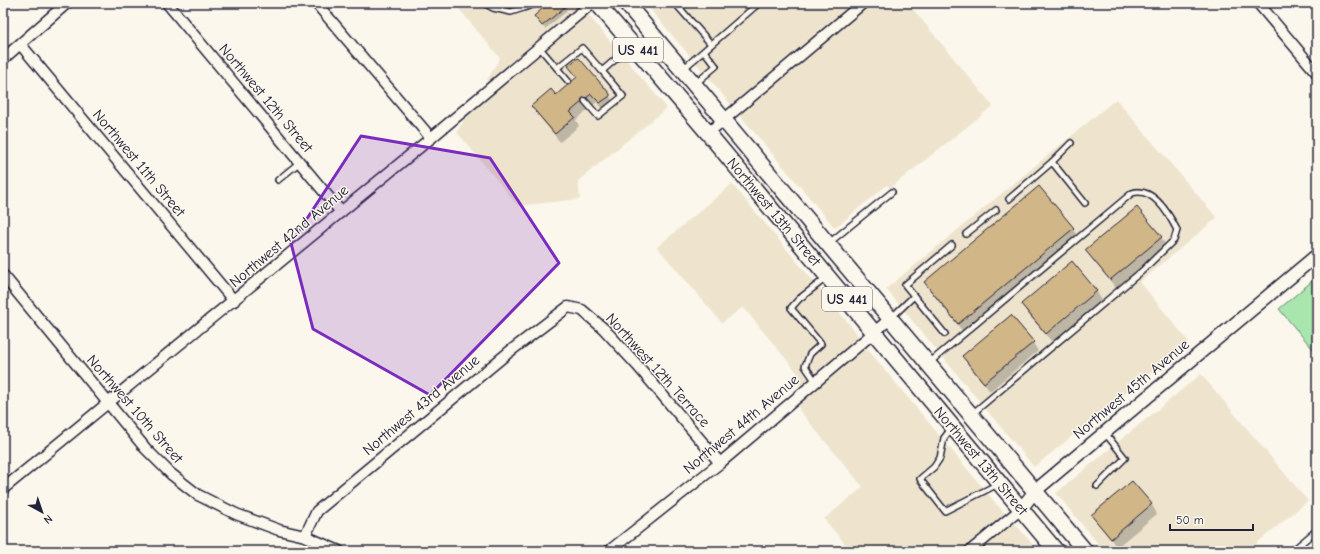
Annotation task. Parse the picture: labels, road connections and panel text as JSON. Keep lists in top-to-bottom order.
{
  "streets": {
    "main road": ["US 441", "Northwest 13th Street"],
    "street": [
      "Northwest 12th Street",
      "Northwest 11th Street",
      "Northwest 42nd Avenue",
      "Northwest 12th Terrace",
      "Northwest 45th Avenue",
      "Northwest 43rd Avenue",
      "Northwest 10th Street",
      "Northwest 44th Avenue"
    ]
  },
  "crossings": [
    ["Northwest 12th Street", "Northwest 42nd Avenue"],
    ["Northwest 11th Street", "Northwest 42nd Avenue"],
    ["Northwest 13th Street", "Northwest 45th Avenue"],
    ["Northwest 13th Street", "Northwest 44th Avenue"],
    ["Northwest 42nd Avenue", "Northwest 10th Street"],
    ["Northwest 12th Terrace", "Northwest 43rd Avenue"],
    ["Northwest 12th Terrace", "Northwest 44th Avenue"],
    ["Northwest 43rd Avenue", "Northwest 10th Street"]
  ],
  "scale_bar": "50 m",
  "north": "bottom right"
}
